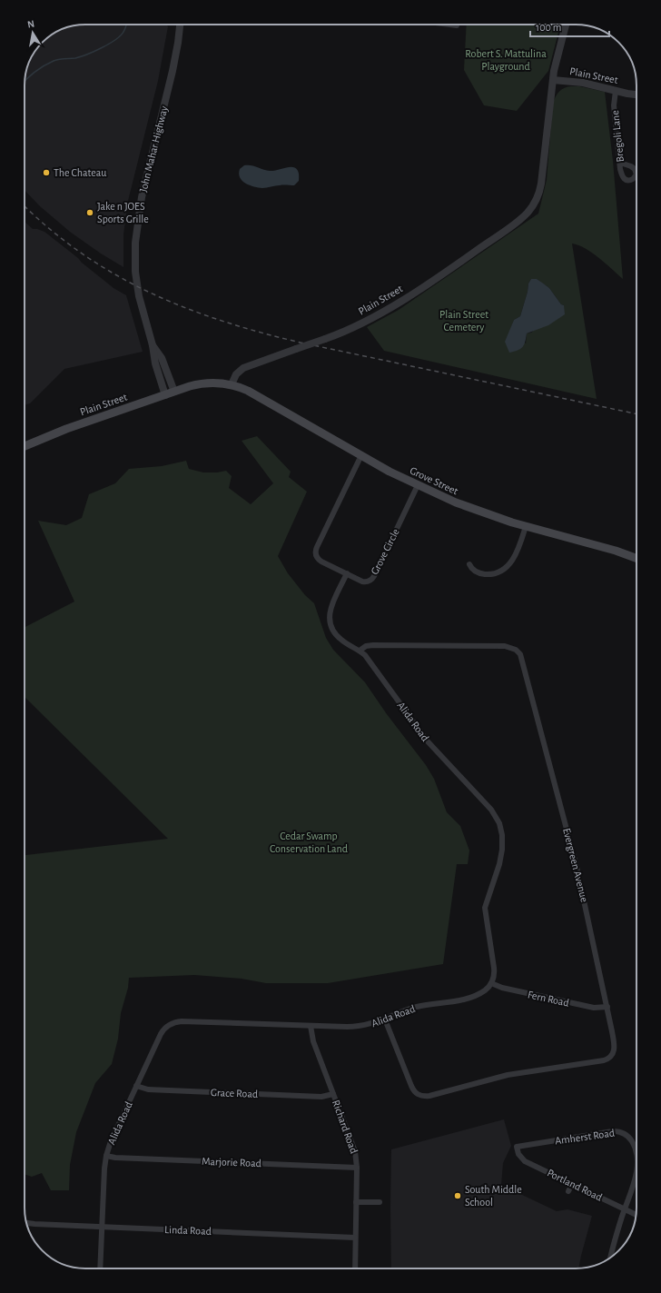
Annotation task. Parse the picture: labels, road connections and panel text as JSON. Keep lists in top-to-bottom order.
{
  "streets": {
    "main road": ["Plain Street", "Grove Street"],
    "street": [
      "Bregoli Lane",
      "John Mahar Highway",
      "Grove Circle",
      "Alida Road",
      "Evergreen Avenue",
      "Fern Road",
      "Grace Road",
      "Richard Road",
      "Amherst Road",
      "Marjorie Road",
      "Portland Road",
      "Linda Road"
    ]
  },
  "crossings": [
    ["Plain Street", "Bregoli Lane"],
    ["Plain Street", "John Mahar Highway"],
    ["Plain Street", "Grove Street"],
    ["Grove Street", "Grove Circle"],
    ["Alida Road", "Evergreen Avenue"],
    ["Alida Road", "Fern Road"],
    ["Alida Road", "Grace Road"],
    ["Alida Road", "Richard Road"],
    ["Alida Road", "Marjorie Road"],
    ["Alida Road", "Linda Road"],
    ["Evergreen Avenue", "Fern Road"],
    ["Grace Road", "Richard Road"],
    ["Richard Road", "Marjorie Road"],
    ["Richard Road", "Linda Road"],
    ["Amherst Road", "Portland Road"]
  ],
  "parks": ["Robert S. Mattulina Playground", "Plain Street Cemetery", "Cedar Swamp Conservation Land"],
  "places": ["The Chateau", "Jake n JOES Sports Grille", "South Middle School"],
  "scale_bar": "100 m",
  "north": "top"
}
